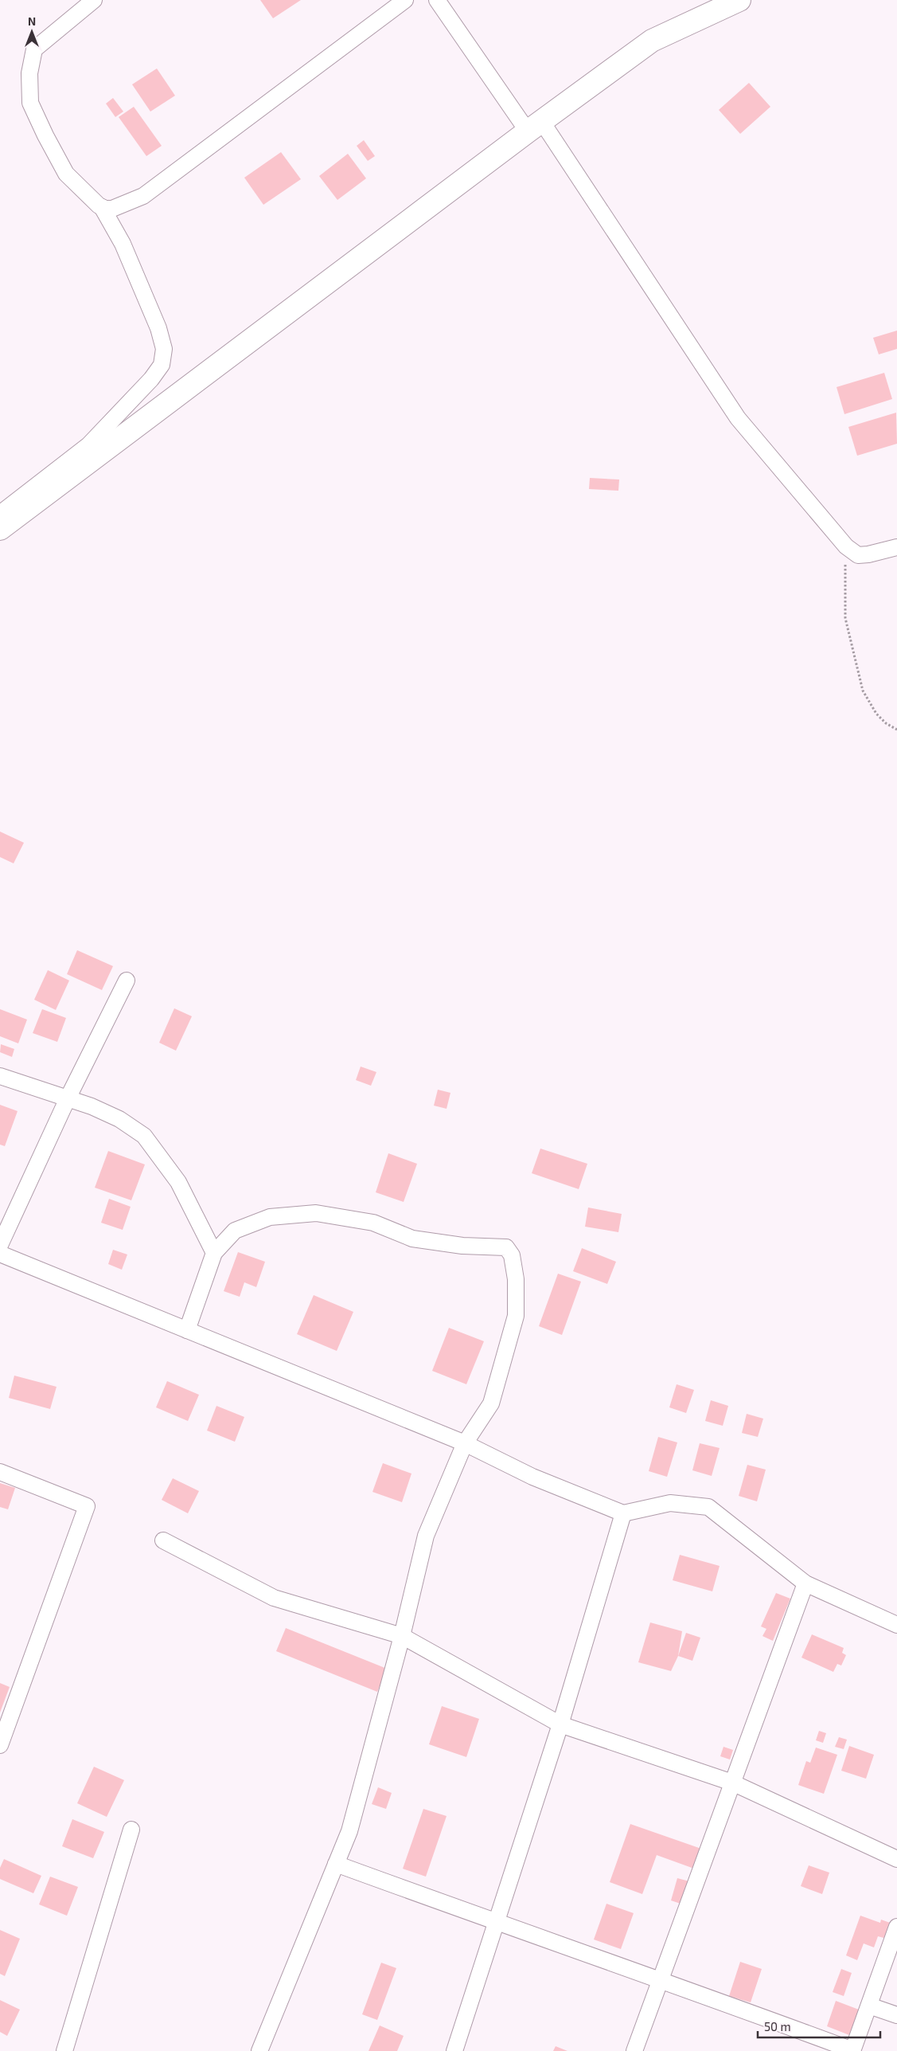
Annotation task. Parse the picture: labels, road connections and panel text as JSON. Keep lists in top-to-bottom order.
{
  "scale_bar": "50 m",
  "north": "top"
}
